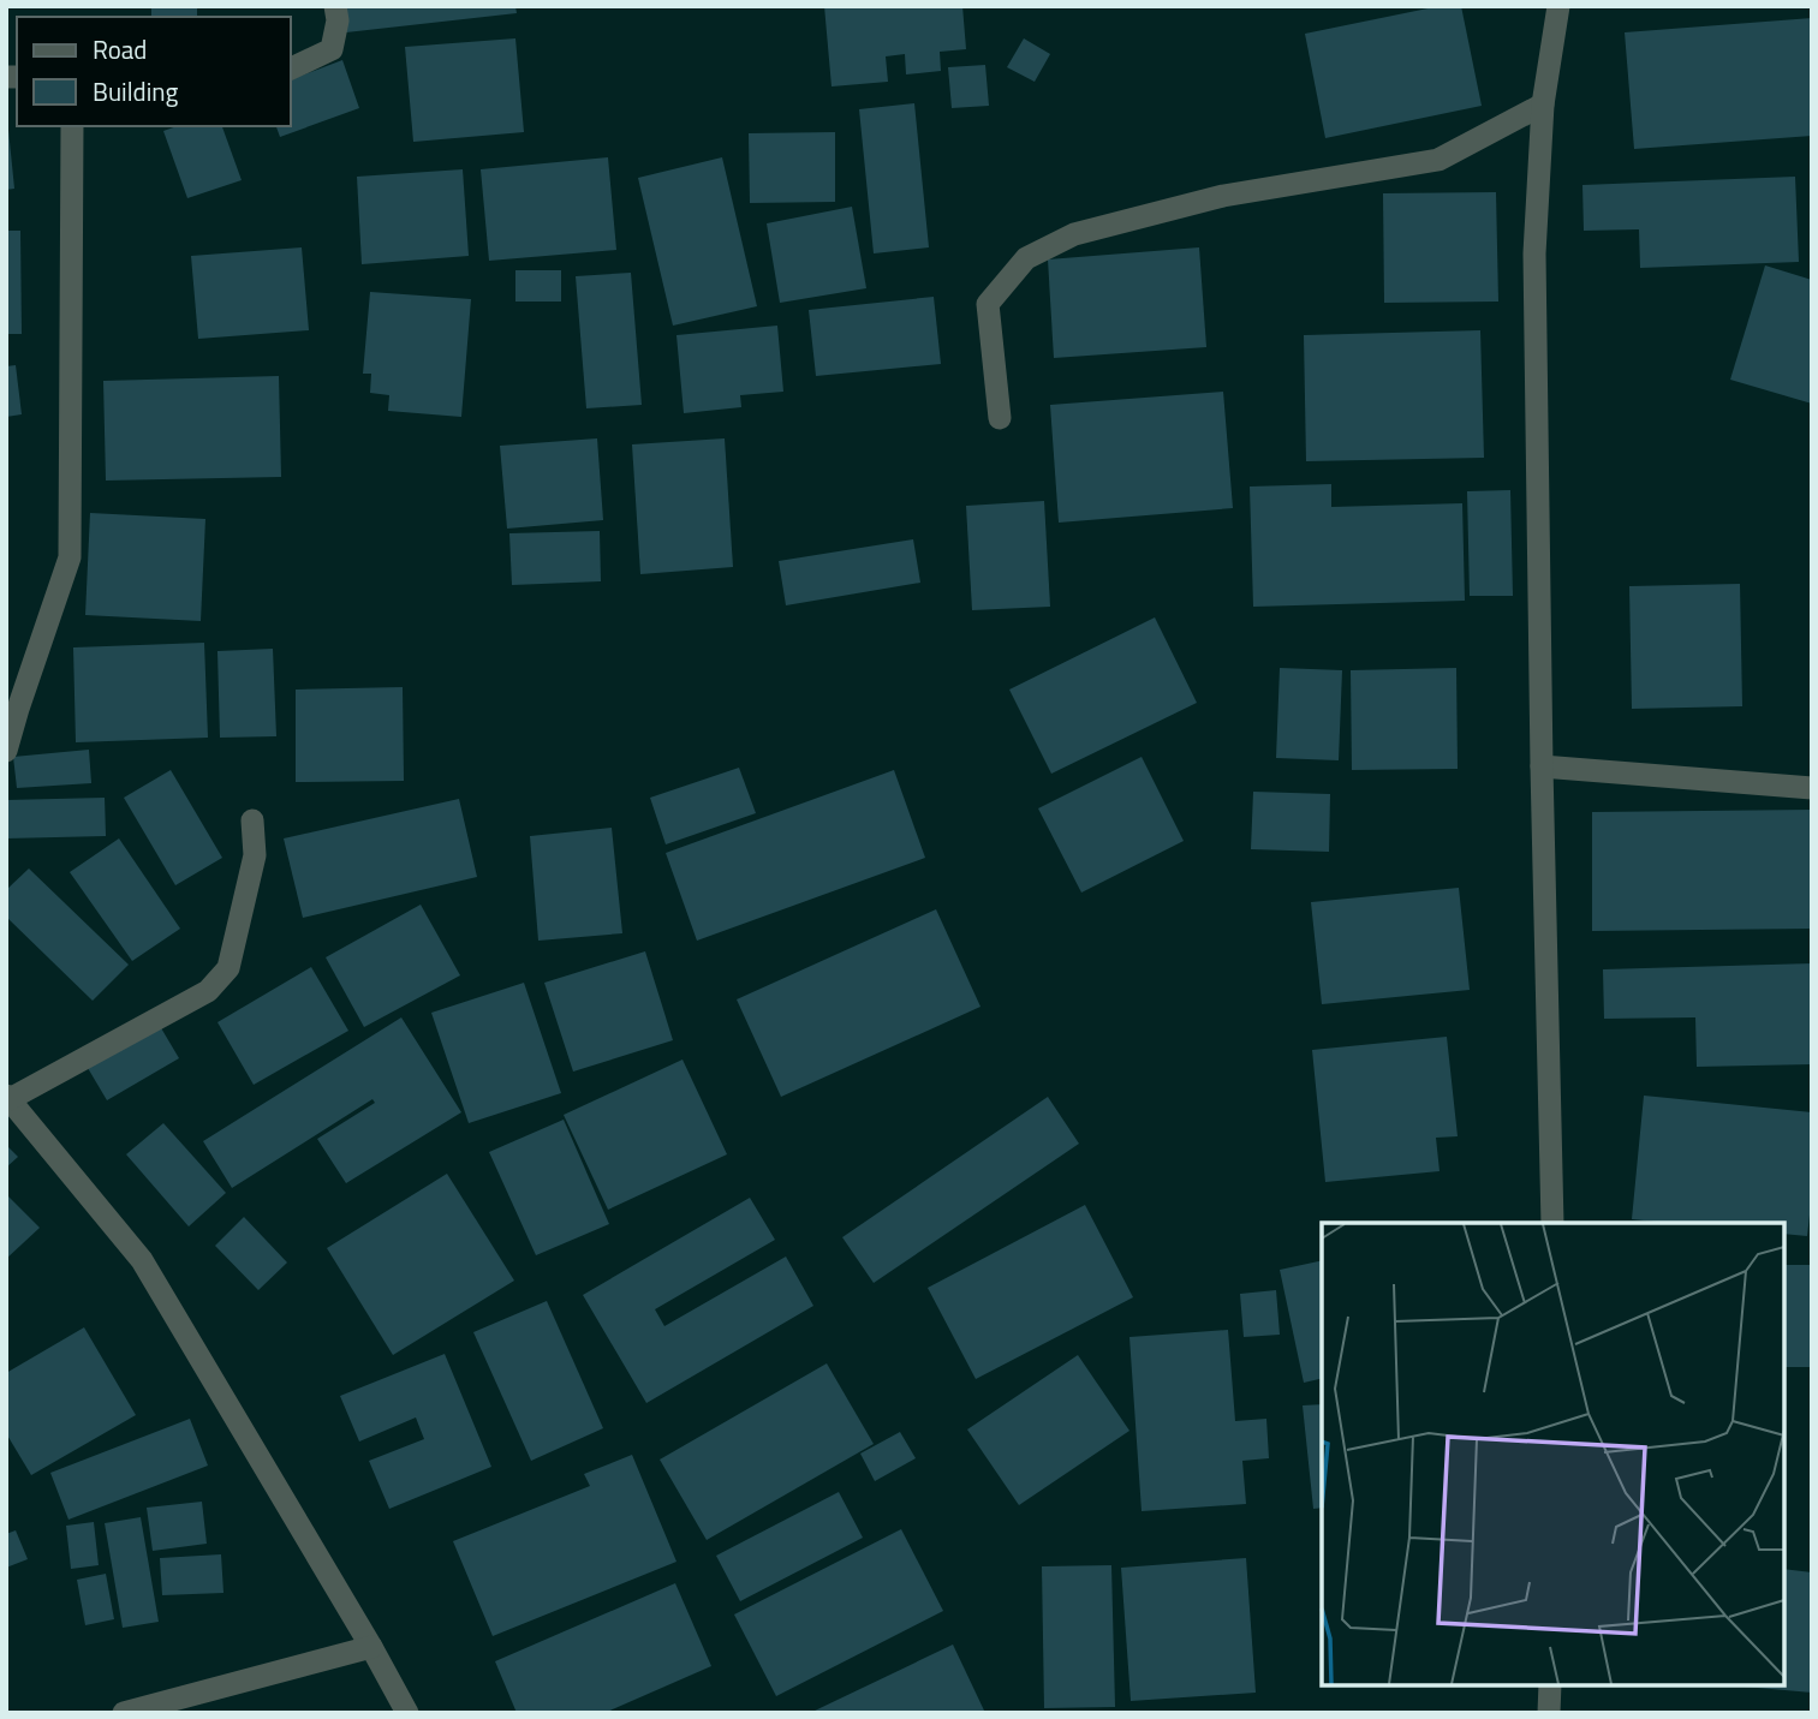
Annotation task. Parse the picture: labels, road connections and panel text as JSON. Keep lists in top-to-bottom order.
{
  "legend": ["Road", "Building"]
}
